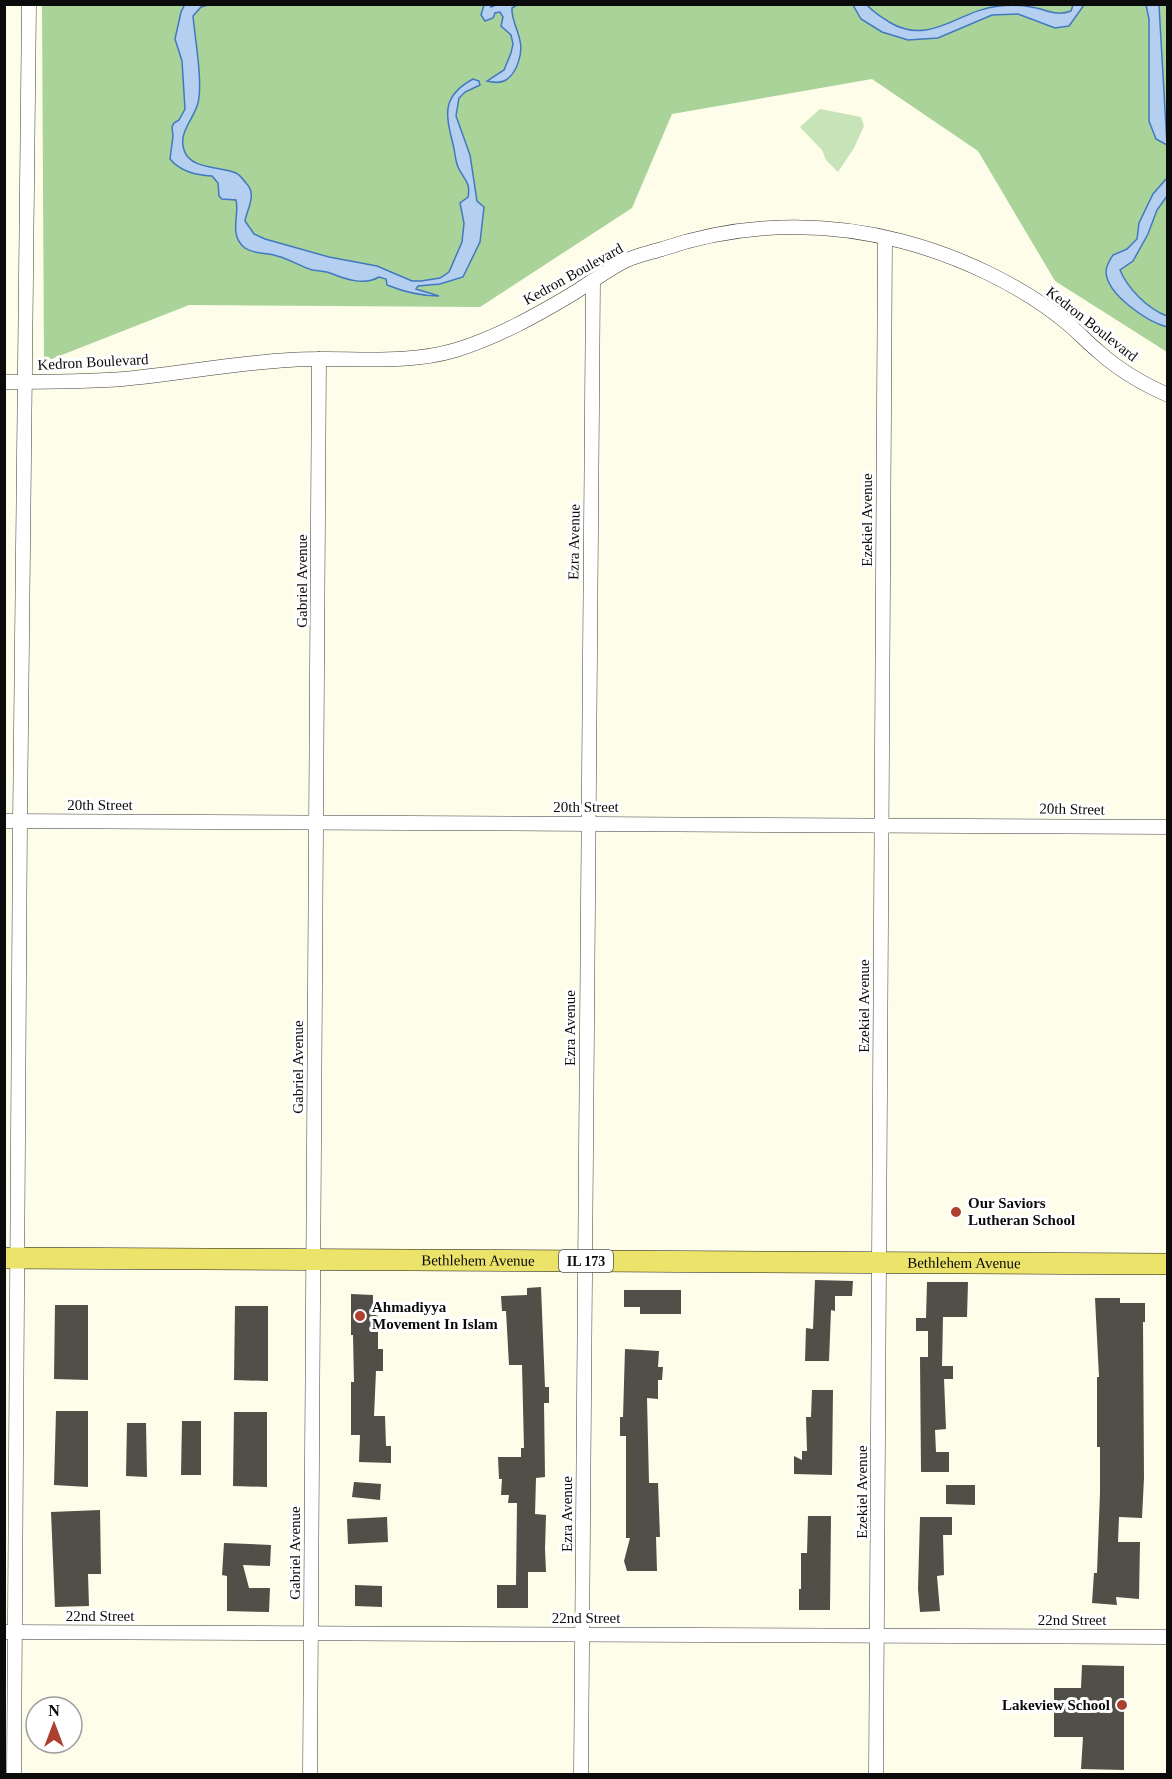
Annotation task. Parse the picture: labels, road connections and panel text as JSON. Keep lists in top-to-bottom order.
{
  "streets": {
    "main road": ["Bethlehem Avenue", "IL 173"],
    "street": [
      "Kedron Boulevard",
      "Ezekiel Avenue",
      "Ezra Avenue",
      "Gabriel Avenue",
      "20th Street",
      "22nd Street"
    ]
  },
  "crossings": [
    ["Kedron Boulevard", "Ezekiel Avenue"],
    ["Kedron Boulevard", "Ezra Avenue"],
    ["Kedron Boulevard", "Gabriel Avenue"],
    ["Ezekiel Avenue", "20th Street"],
    ["Ezekiel Avenue", "Bethlehem Avenue"],
    ["Ezekiel Avenue", "22nd Street"],
    ["Ezra Avenue", "20th Street"],
    ["Ezra Avenue", "Bethlehem Avenue"],
    ["Ezra Avenue", "22nd Street"],
    ["Gabriel Avenue", "20th Street"],
    ["Gabriel Avenue", "Bethlehem Avenue"],
    ["Gabriel Avenue", "22nd Street"]
  ],
  "places": ["Our Saviors Lutheran School", "Ahmadiyya Movement In Islam", "Lakeview School"],
  "north": "top"
}
